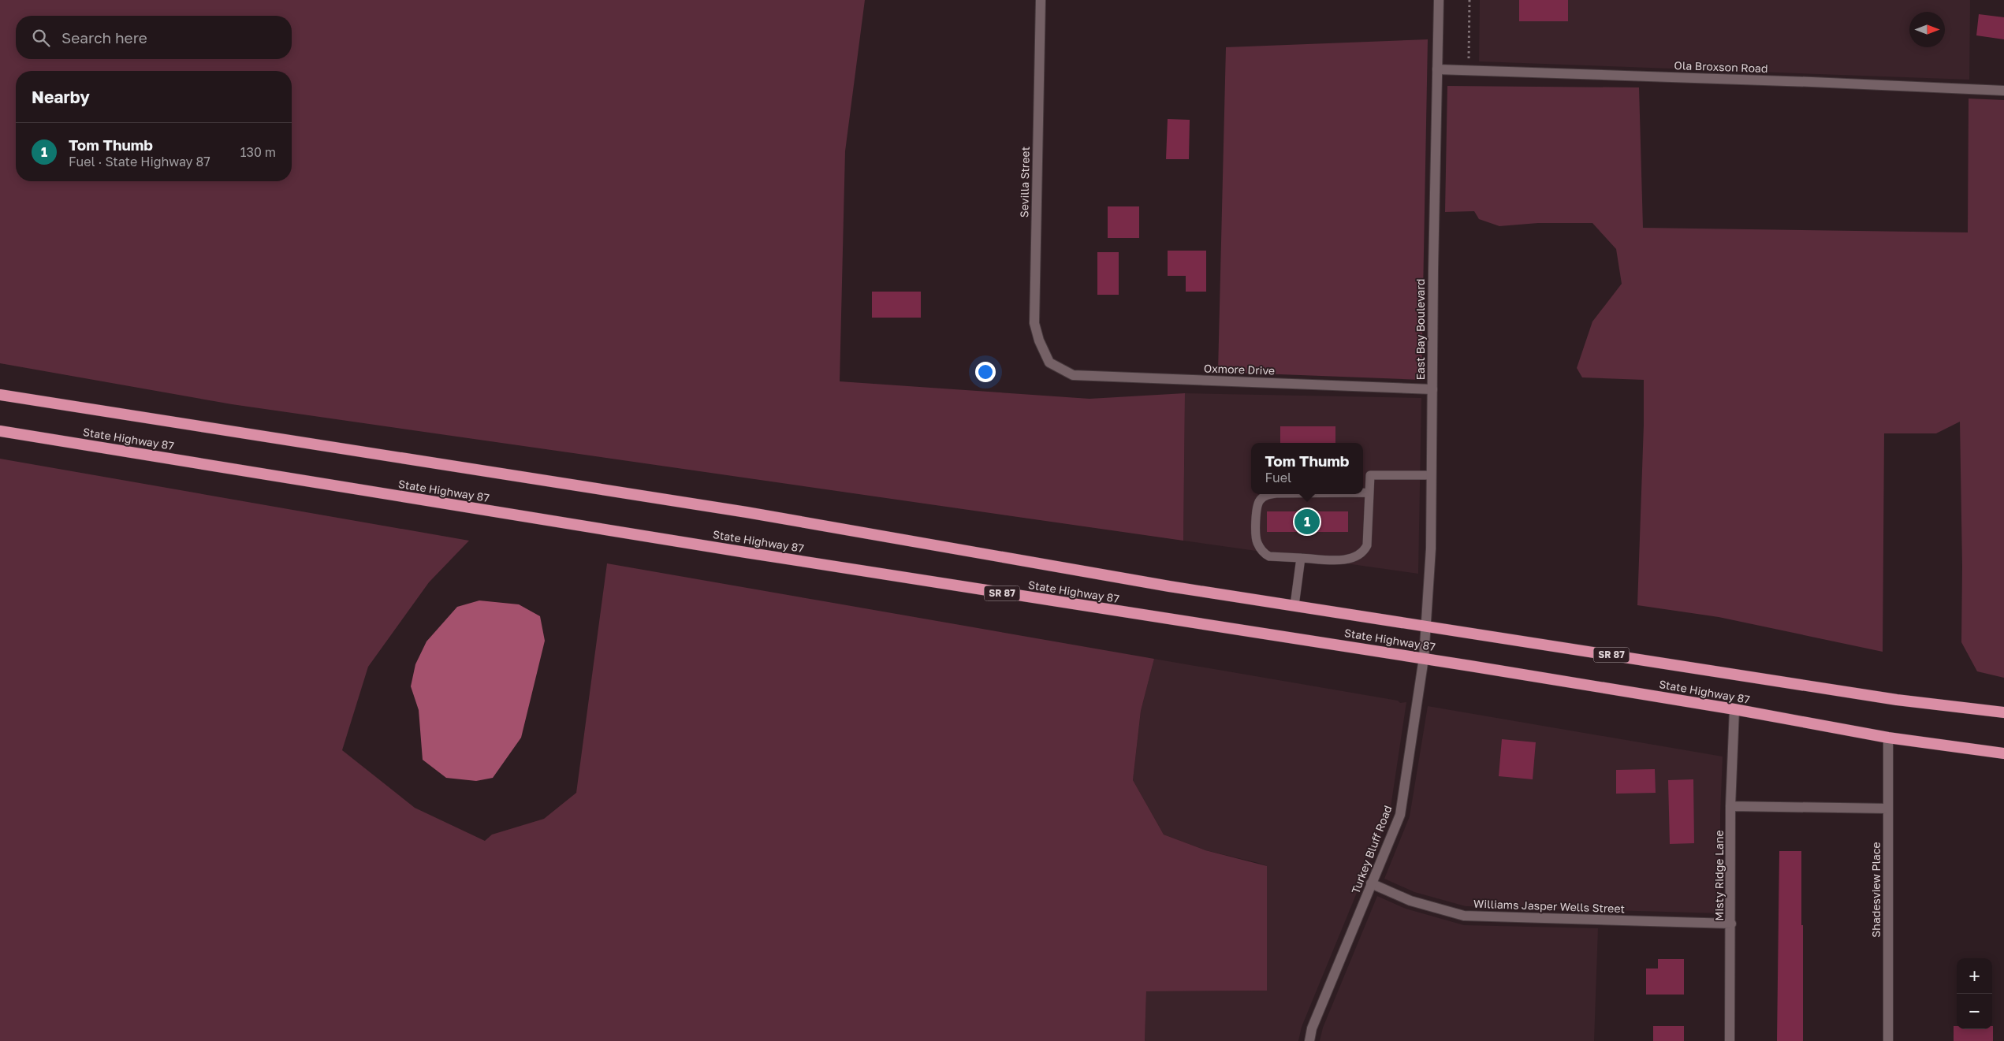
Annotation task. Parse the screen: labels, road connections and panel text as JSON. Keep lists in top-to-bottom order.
{
  "streets": {
    "highway": ["State Highway 87", "SR 87"],
    "street": [
      "Ola Broxson Road",
      "Sevilla Street",
      "East Bay Boulevard",
      "Oxmore Drive",
      "Turkey Bluff Road",
      "Misty Ridge Lane",
      "Shadesview Place",
      "Williams Jasper Wells Street"
    ]
  },
  "crossings": [
    ["Ola Broxson Road", "East Bay Boulevard"],
    ["Sevilla Street", "Oxmore Drive"],
    ["East Bay Boulevard", "Oxmore Drive"],
    ["East Bay Boulevard", "State Highway 87"],
    ["East Bay Boulevard", "SR 87"],
    ["East Bay Boulevard", "Turkey Bluff Road"],
    ["State Highway 87", "Turkey Bluff Road"],
    ["State Highway 87", "Misty Ridge Lane"],
    ["State Highway 87", "Shadesview Place"],
    ["Turkey Bluff Road", "Williams Jasper Wells Street"],
    ["Misty Ridge Lane", "Williams Jasper Wells Street"]
  ],
  "north": "right",
  "page": {
    "search": "Search here",
    "heading": "Nearby",
    "list": [
      {
        "mark": "1",
        "name": "Tom Thumb",
        "note": "Fuel · State Highway 87",
        "value": "130 m"
      }
    ],
    "popup": ["Tom Thumb", "Fuel"],
    "pins": "1",
    "map_buttons": ["+", "−"]
  }
}
